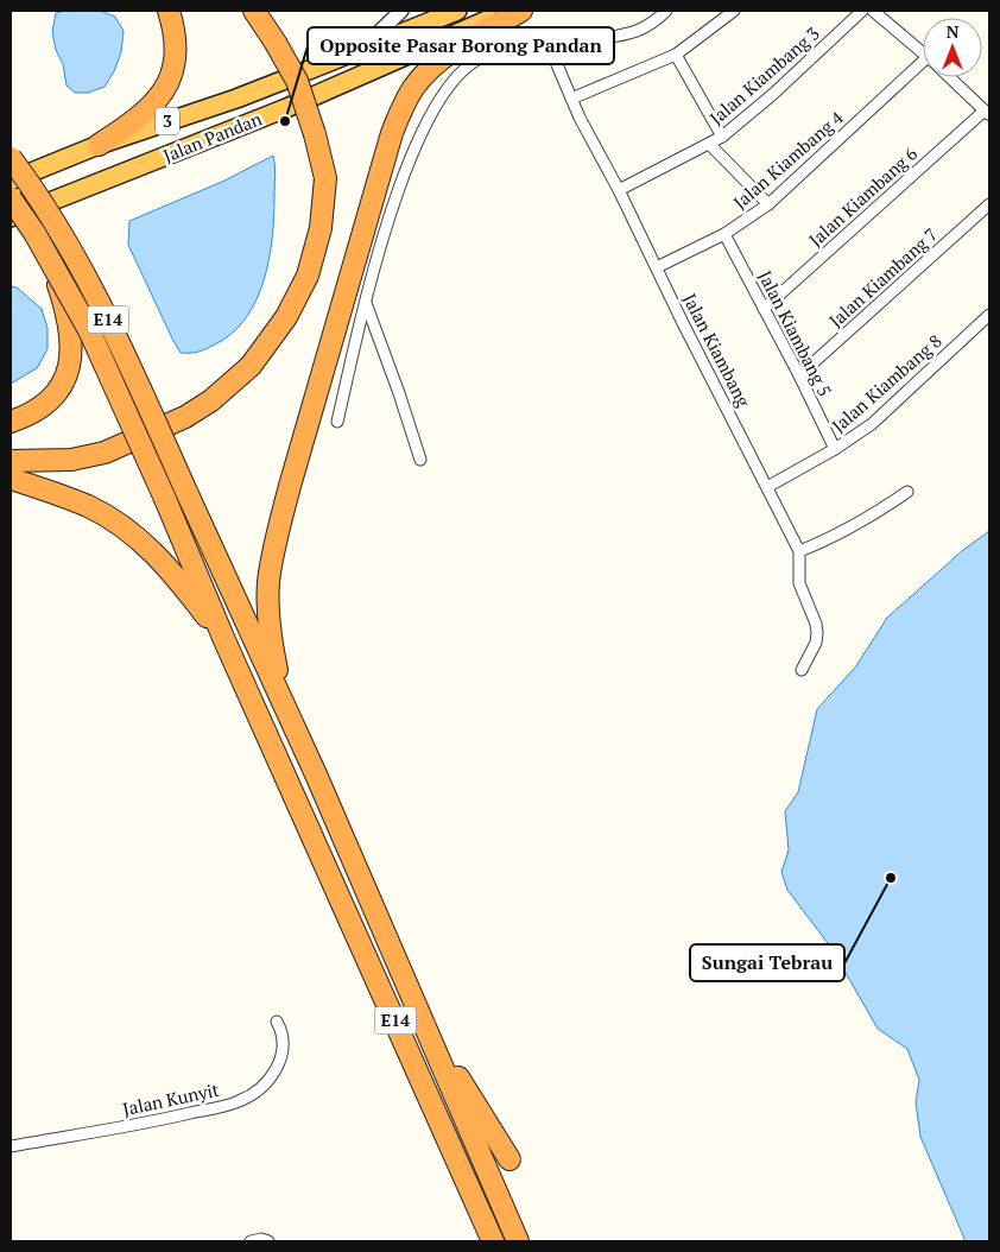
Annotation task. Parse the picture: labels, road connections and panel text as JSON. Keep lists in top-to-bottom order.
{
  "streets": {
    "highway": ["3", "Jalan Pandan", "E14"],
    "street": [
      "Jalan Kiambang 3",
      "Jalan Kiambang 4",
      "Jalan Kiambang 6",
      "Jalan Kiambang 7",
      "Jalan Kiambang 5",
      "Jalan Kiambang",
      "Jalan Kiambang 8",
      "Jalan Kunyit"
    ]
  },
  "crossings": [
    ["Jalan Kiambang 3", "Jalan Kiambang"],
    ["Jalan Kiambang 4", "Jalan Kiambang 5"],
    ["Jalan Kiambang 4", "Jalan Kiambang"],
    ["Jalan Kiambang 6", "Jalan Kiambang 5"],
    ["Jalan Kiambang 7", "Jalan Kiambang 5"],
    ["Jalan Kiambang 5", "Jalan Kiambang 8"],
    ["Jalan Kiambang", "Jalan Kiambang 8"]
  ],
  "places": ["Opposite Pasar Borong Pandan", "Sungai Tebrau"],
  "north": "top"
}
